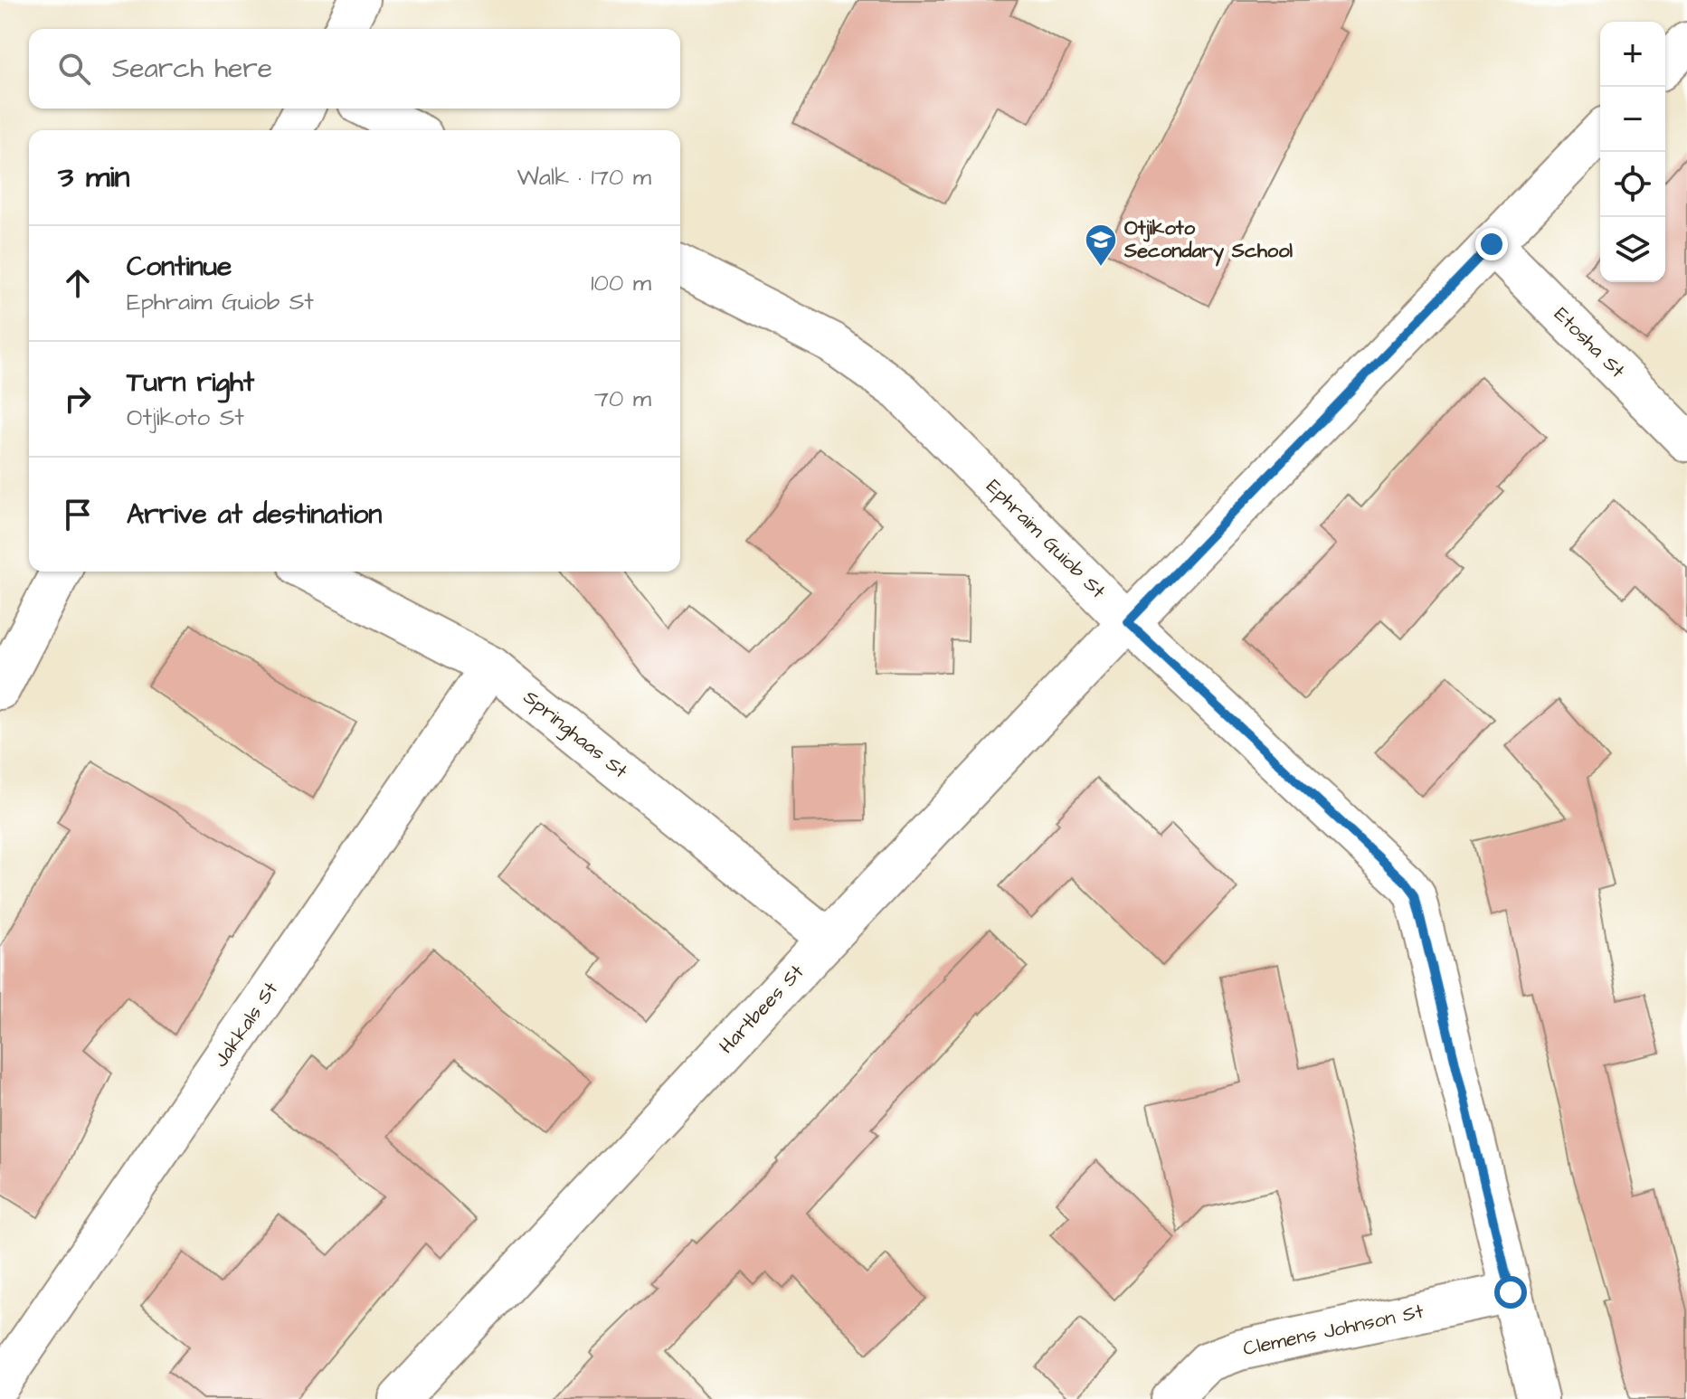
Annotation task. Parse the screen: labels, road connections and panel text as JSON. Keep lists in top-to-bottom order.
{
  "streets": {
    "street": [
      "Etosha St",
      "Ephraim Guiob St",
      "Springhaas St",
      "Hartbees St",
      "Jakkals St",
      "Clemens Johnson St"
    ]
  },
  "crossings": [
    ["Etosha St", "Hartbees St"],
    ["Ephraim Guiob St", "Hartbees St"],
    ["Ephraim Guiob St", "Clemens Johnson St"],
    ["Springhaas St", "Hartbees St"],
    ["Springhaas St", "Jakkals St"]
  ],
  "places": {
    "school or university": ["Otjikoto Secondary School"]
  },
  "page": {
    "map_buttons": ["+", "−"],
    "search": "Search here",
    "heading": ["3 min", "Walk · 170 m"],
    "list": [
      ["Continue", "Ephraim Guiob St", "100 m"],
      ["Turn right", "Otjikoto St", "70 m"],
      "Arrive at destination"
    ]
  }
}
